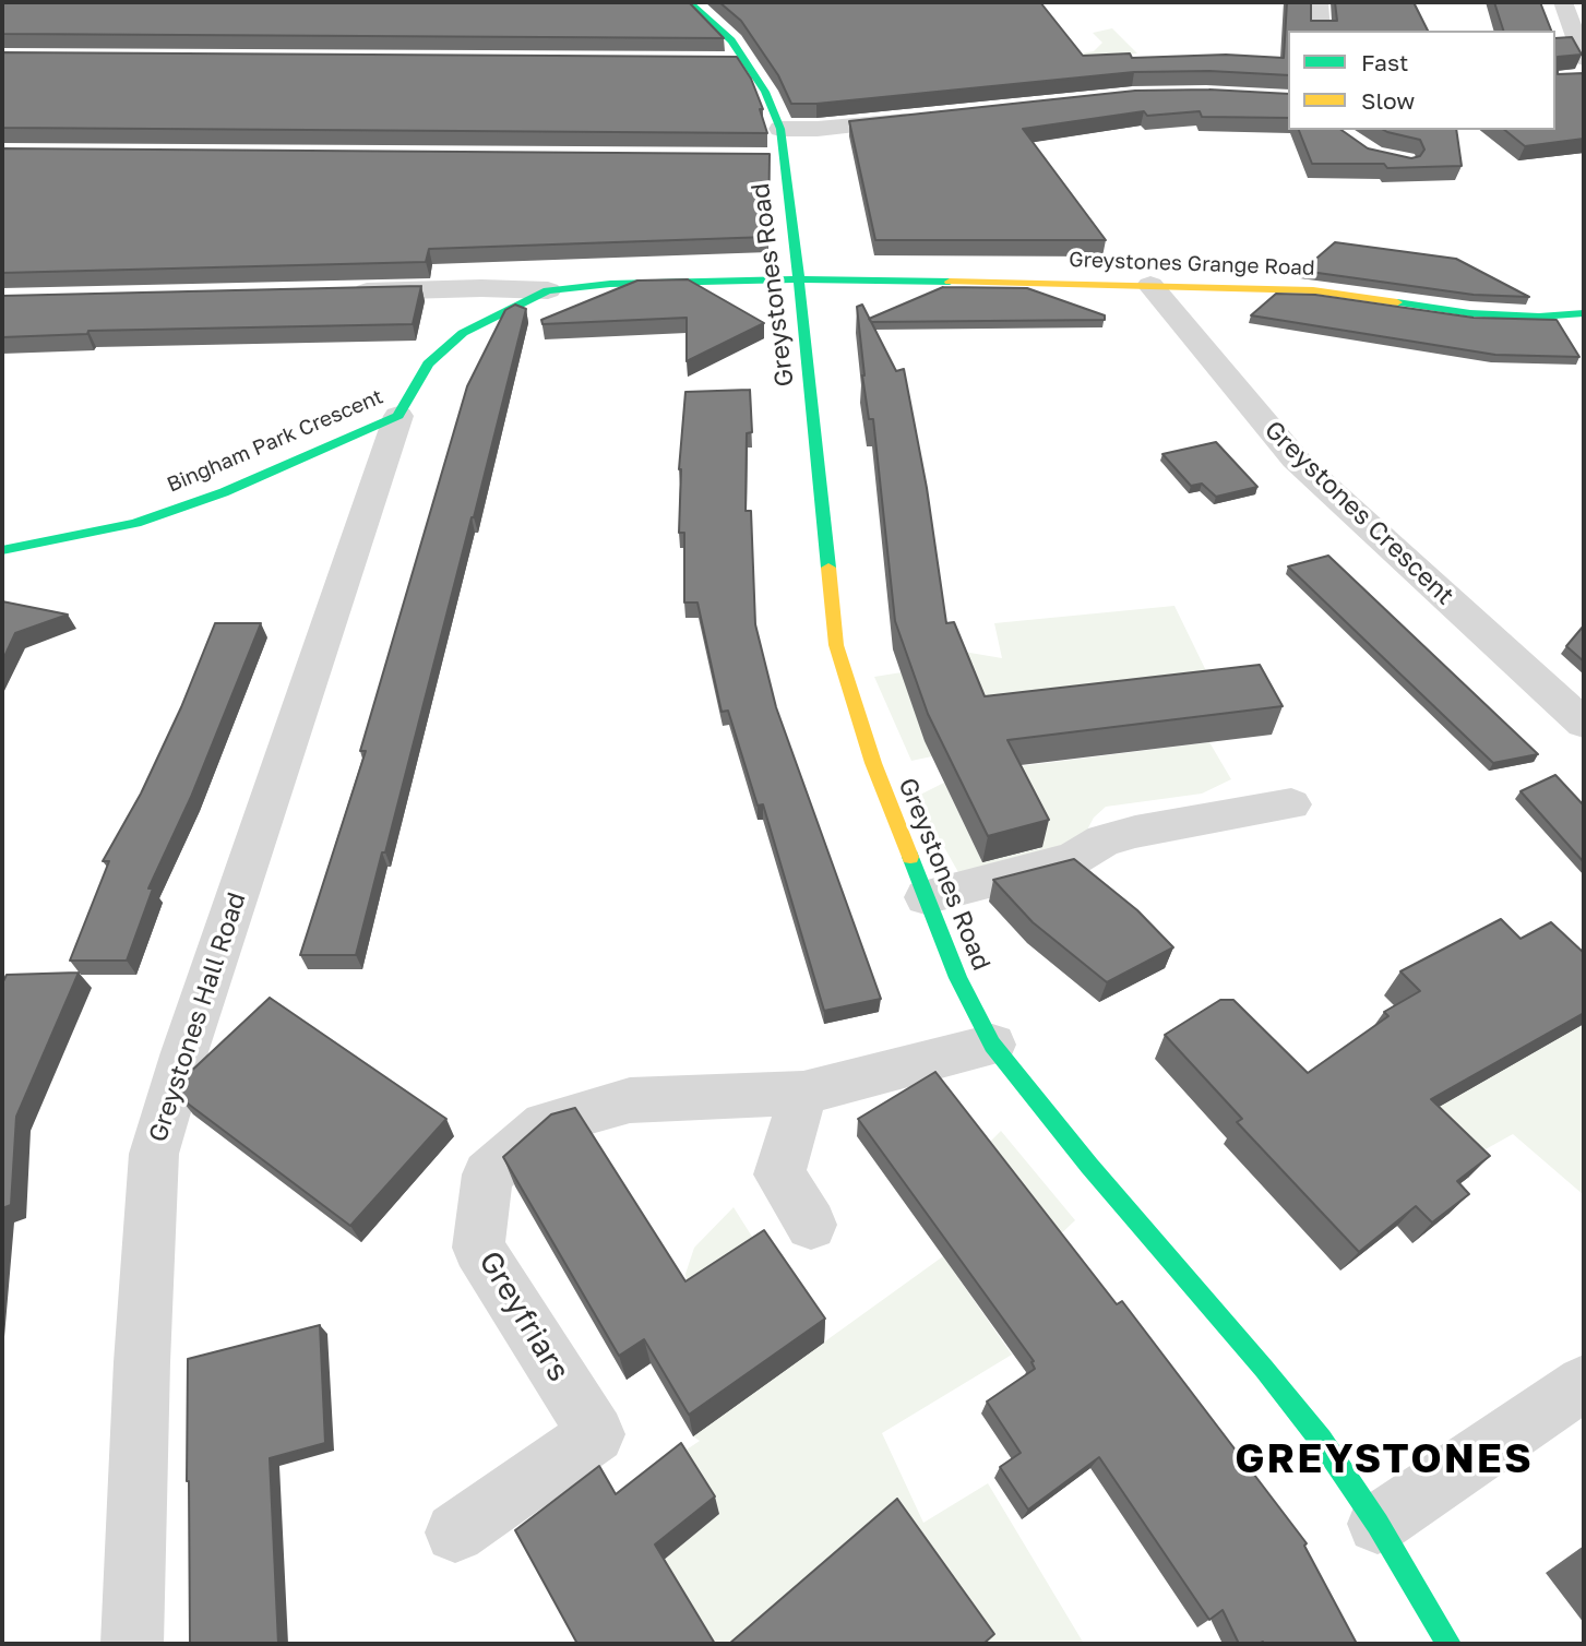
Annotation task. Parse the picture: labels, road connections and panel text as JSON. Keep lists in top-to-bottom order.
{
  "streets": {
    "street": [
      "Greystones Grange Road",
      "Greystones Road",
      "Bingham Park Crescent",
      "Greystones Crescent",
      "Greystones Hall Road",
      "Greyfriars"
    ]
  },
  "crossings": [
    ["Greystones Grange Road", "Greystones Road"],
    ["Greystones Grange Road", "Bingham Park Crescent"],
    ["Greystones Grange Road", "Greystones Crescent"],
    ["Greystones Road", "Bingham Park Crescent"],
    ["Greystones Road", "Greyfriars"],
    ["Bingham Park Crescent", "Greystones Hall Road"]
  ],
  "districts": ["GREYSTONES"],
  "legend": ["Fast", "Slow"]
}
